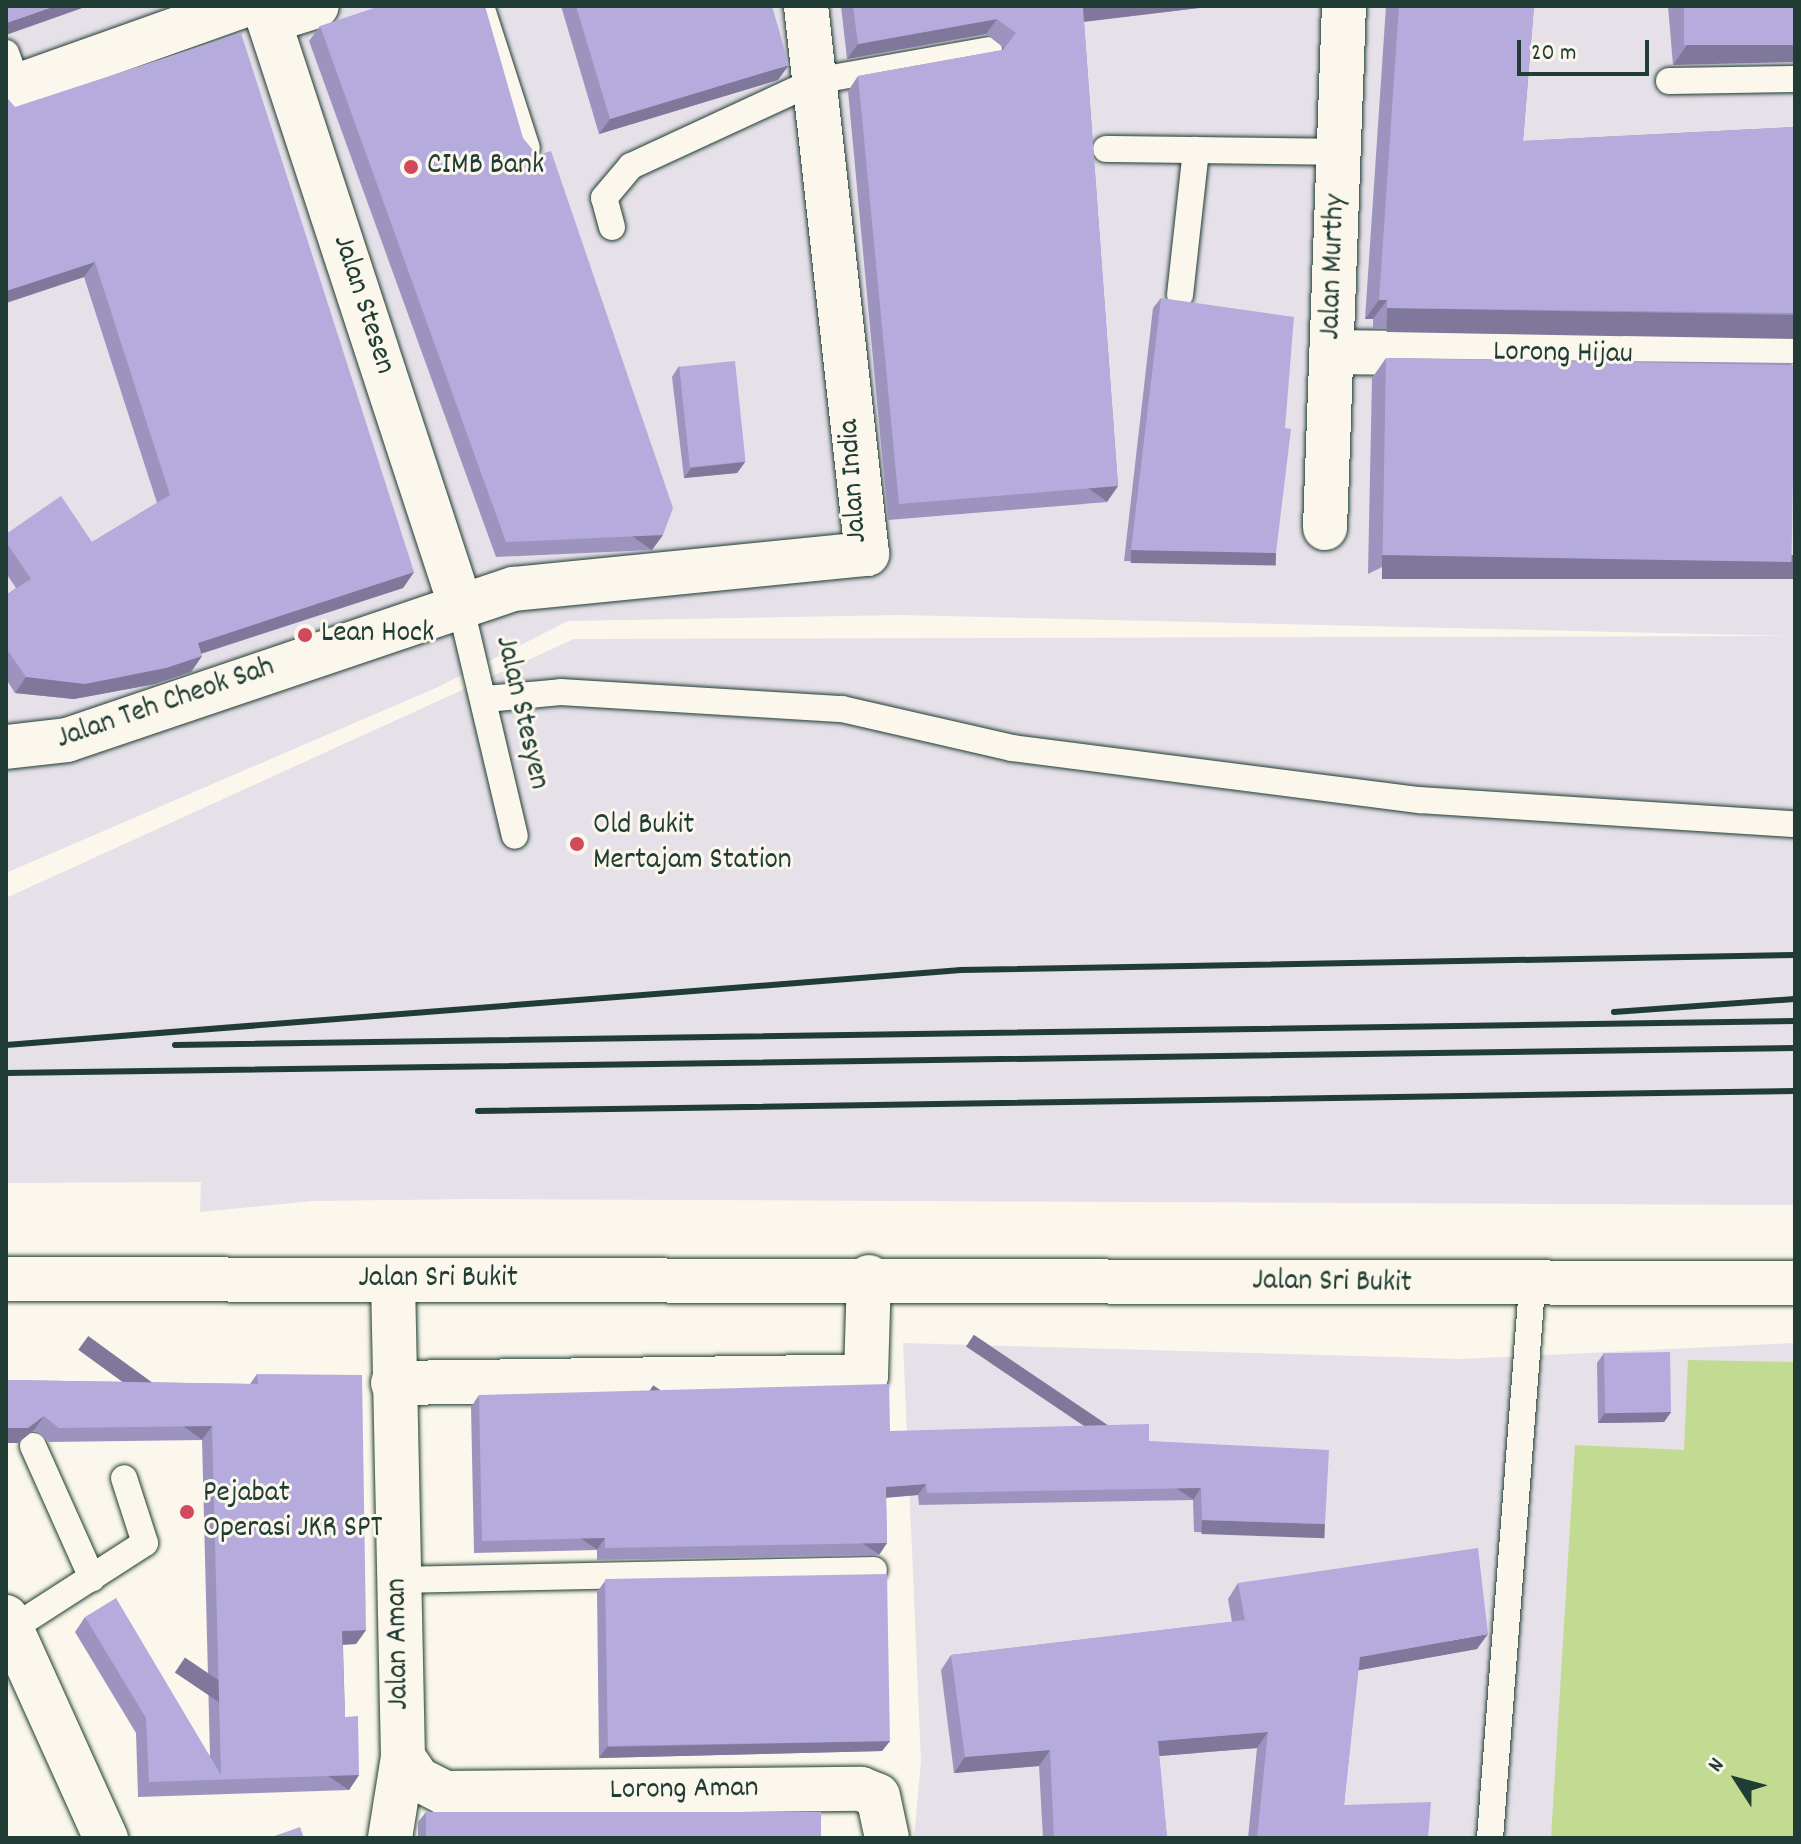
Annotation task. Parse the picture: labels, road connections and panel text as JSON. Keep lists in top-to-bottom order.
{
  "streets": {
    "street": [
      "Jalan Murthy",
      "Jalan Stesen",
      "Lorong Hijau",
      "Jalan India",
      "Jalan Teh Cheok Sah",
      "Jalan Sri Bukit",
      "Jalan Aman",
      "Lorong Aman"
    ],
    "lane": ["Jalan Stesyen"]
  },
  "crossings": [
    ["Jalan Murthy", "Lorong Hijau"],
    ["Jalan Stesen", "Jalan India"],
    ["Jalan Stesen", "Jalan Teh Cheok Sah"],
    ["Jalan Stesen", "Jalan Stesyen"],
    ["Jalan India", "Jalan Teh Cheok Sah"],
    ["Jalan India", "Jalan Stesyen"],
    ["Jalan Teh Cheok Sah", "Jalan Stesyen"],
    ["Jalan Sri Bukit", "Jalan Aman"],
    ["Jalan Aman", "Lorong Aman"]
  ],
  "places": [
    "CIMB Bank",
    "Lean Hock",
    "Old Bukit Mertajam Station",
    "Pejabat Operasi JKR SPT"
  ],
  "scale_bar": "20 m",
  "north": "top left"
}
